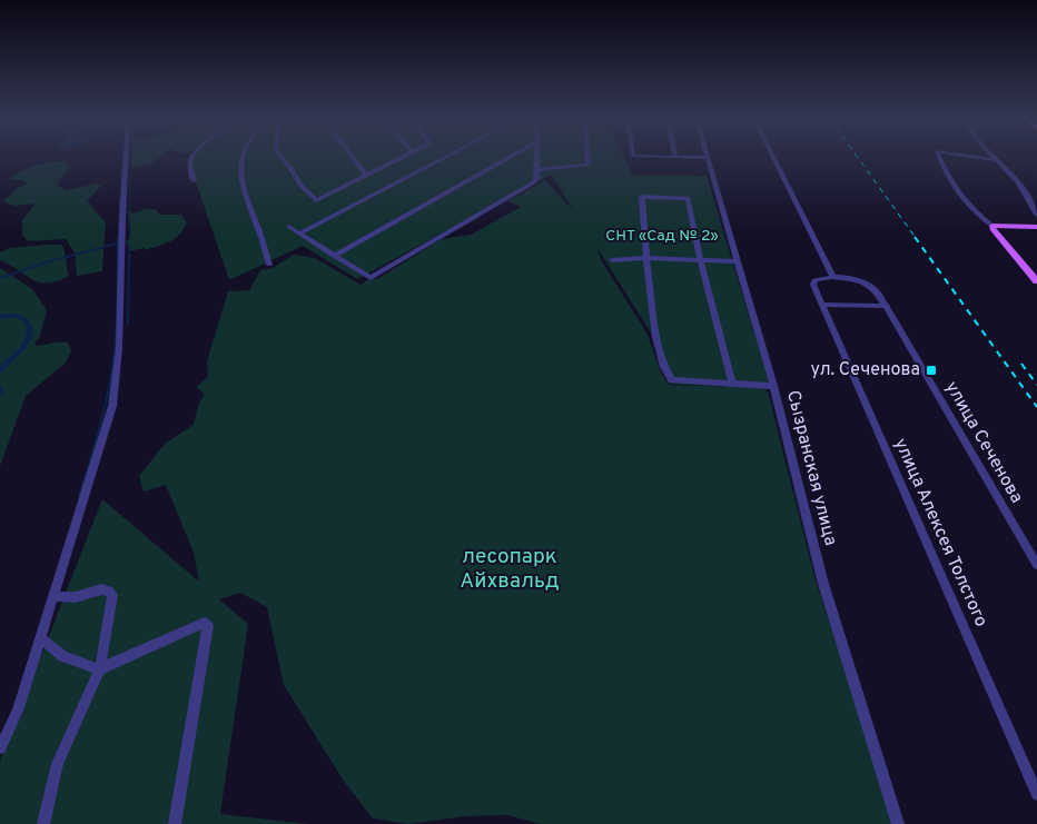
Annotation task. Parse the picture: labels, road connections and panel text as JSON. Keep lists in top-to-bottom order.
{
  "streets": {
    "street": ["улица Сеченова", "Сызранская улица", "улица Алексея Толстого"]
  },
  "crossings": [
    ["улица Сеченова", "улица Алексея Толстого"]
  ],
  "parks": ["СНТ «Сад № 2»", "лесопарк Айхвальд"],
  "places": {
    "transit": ["ул. Сеченова"]
  }
}
